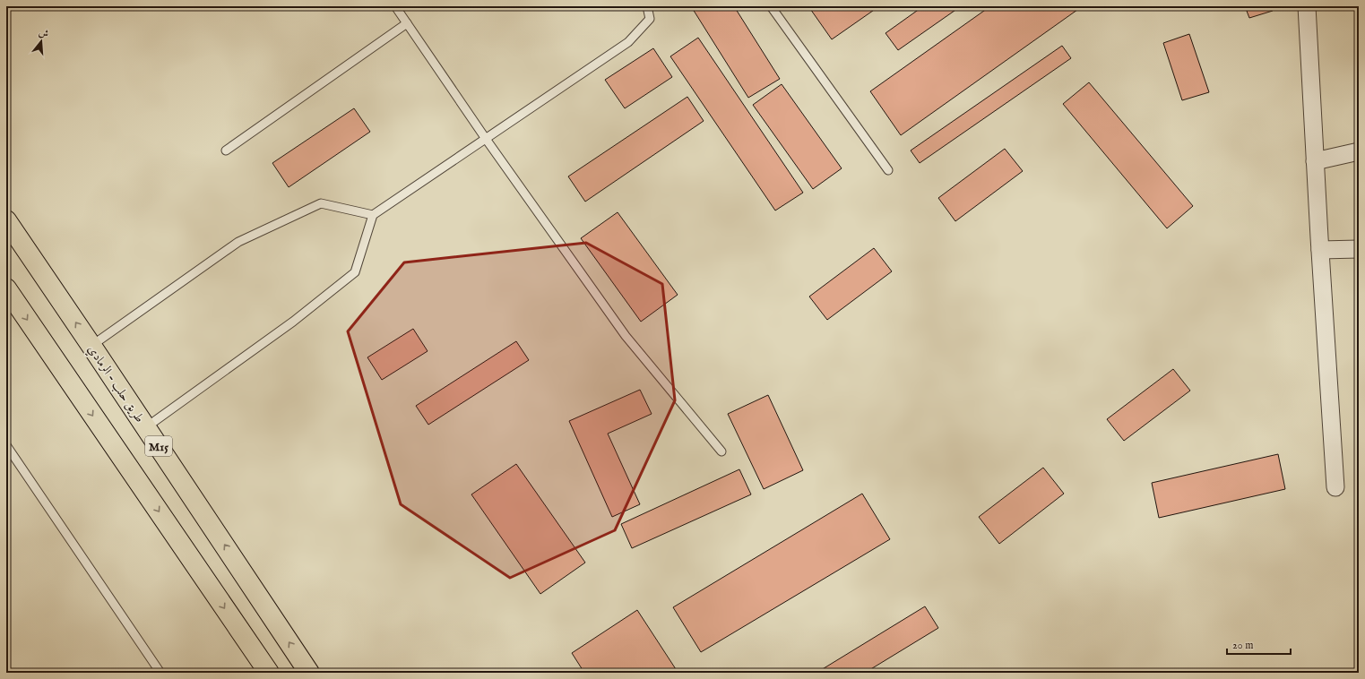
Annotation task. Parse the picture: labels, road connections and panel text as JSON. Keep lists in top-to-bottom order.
{
  "streets": {
    "highway": ["طريق حلب - الرمادي", "M15"]
  },
  "scale_bar": "20 m",
  "north": "top"
}
